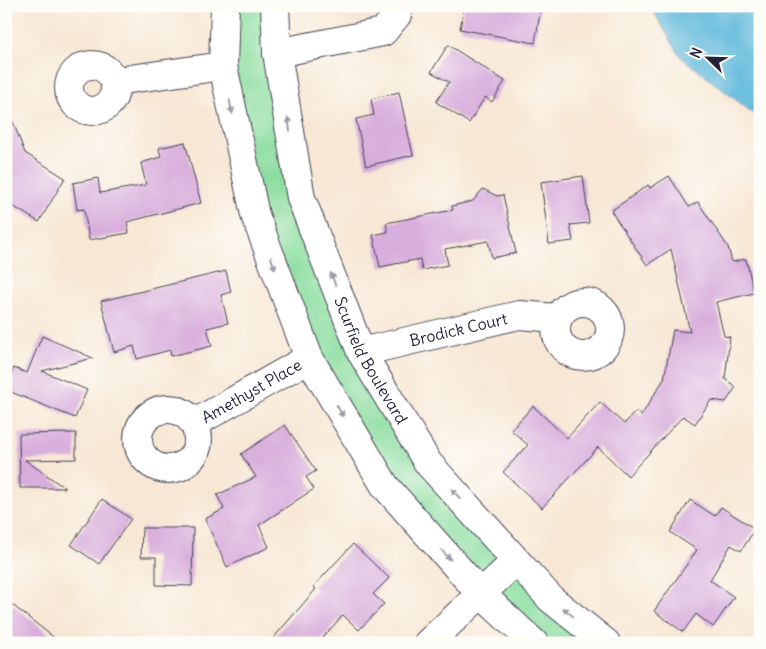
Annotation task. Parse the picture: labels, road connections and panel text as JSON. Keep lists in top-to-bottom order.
{
  "streets": {
    "street": ["Brodick Court", "Scurfield Boulevard", "Amethyst Place"]
  },
  "crossings": [
    ["Brodick Court", "Scurfield Boulevard"]
  ],
  "north": "top left"
}
